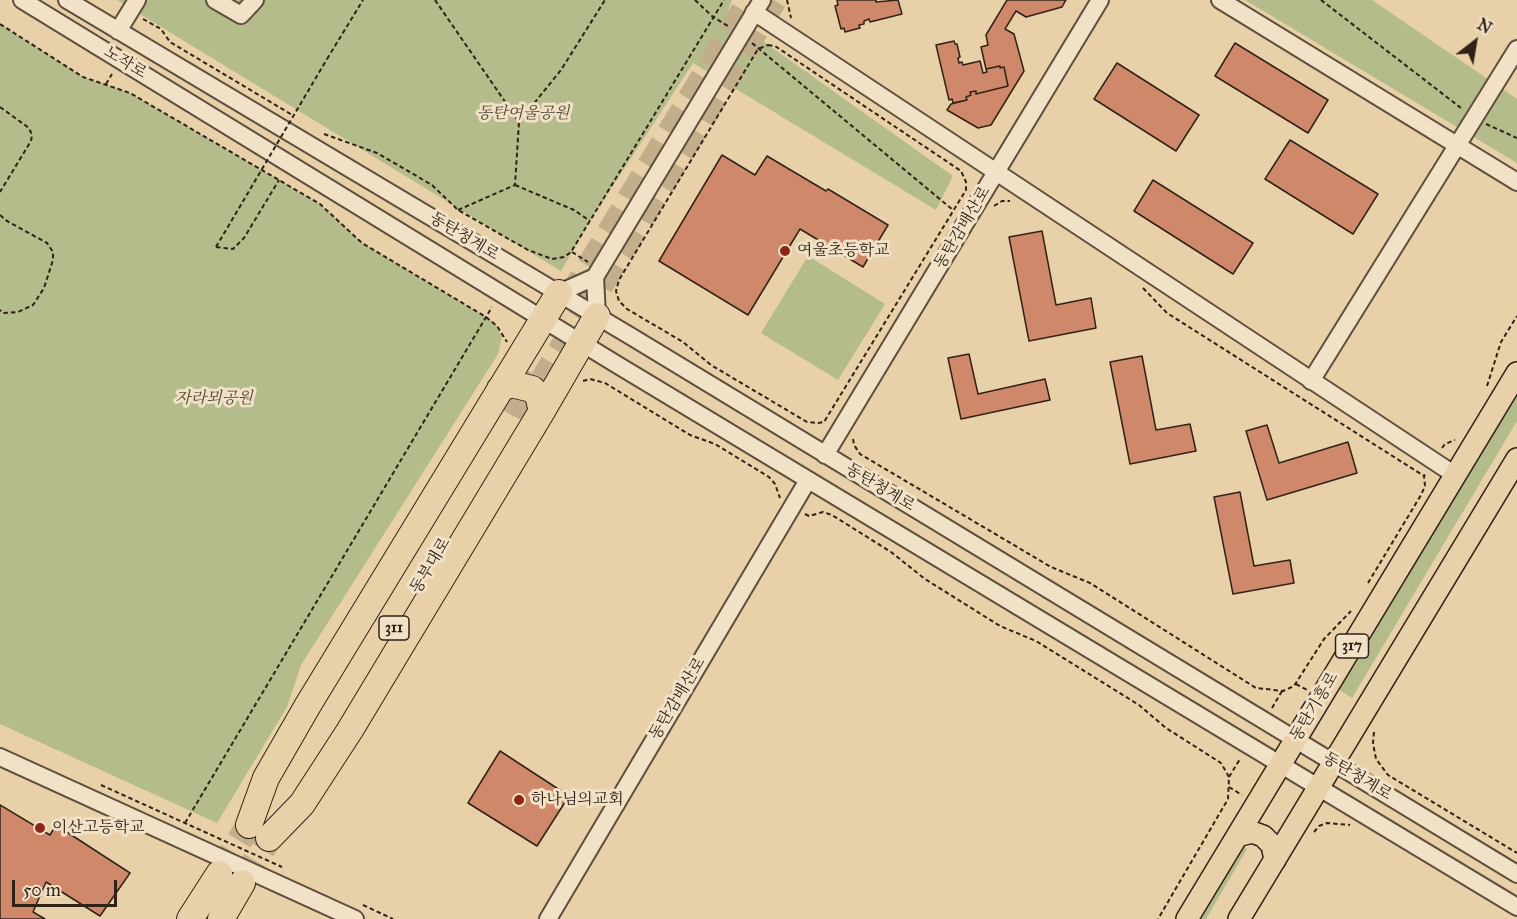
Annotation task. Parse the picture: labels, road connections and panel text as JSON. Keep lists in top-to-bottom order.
{
  "streets": {
    "highway": ["동부대로", "311"],
    "main road": ["317", "동탄기흥로"],
    "street": ["노작로", "동탄감배산로", "동탄청계로"]
  },
  "crossings": [
    ["노작로", "동탄청계로"],
    ["동탄감배산로", "동탄청계로"],
    ["동탄청계로", "동탄기흥로"]
  ],
  "parks": ["동탄여울공원", "자라뫼공원"],
  "places": ["여울초등학교", "하나님의교회", "이산고등학교"],
  "scale_bar": "50 m",
  "north": "top right"
}
